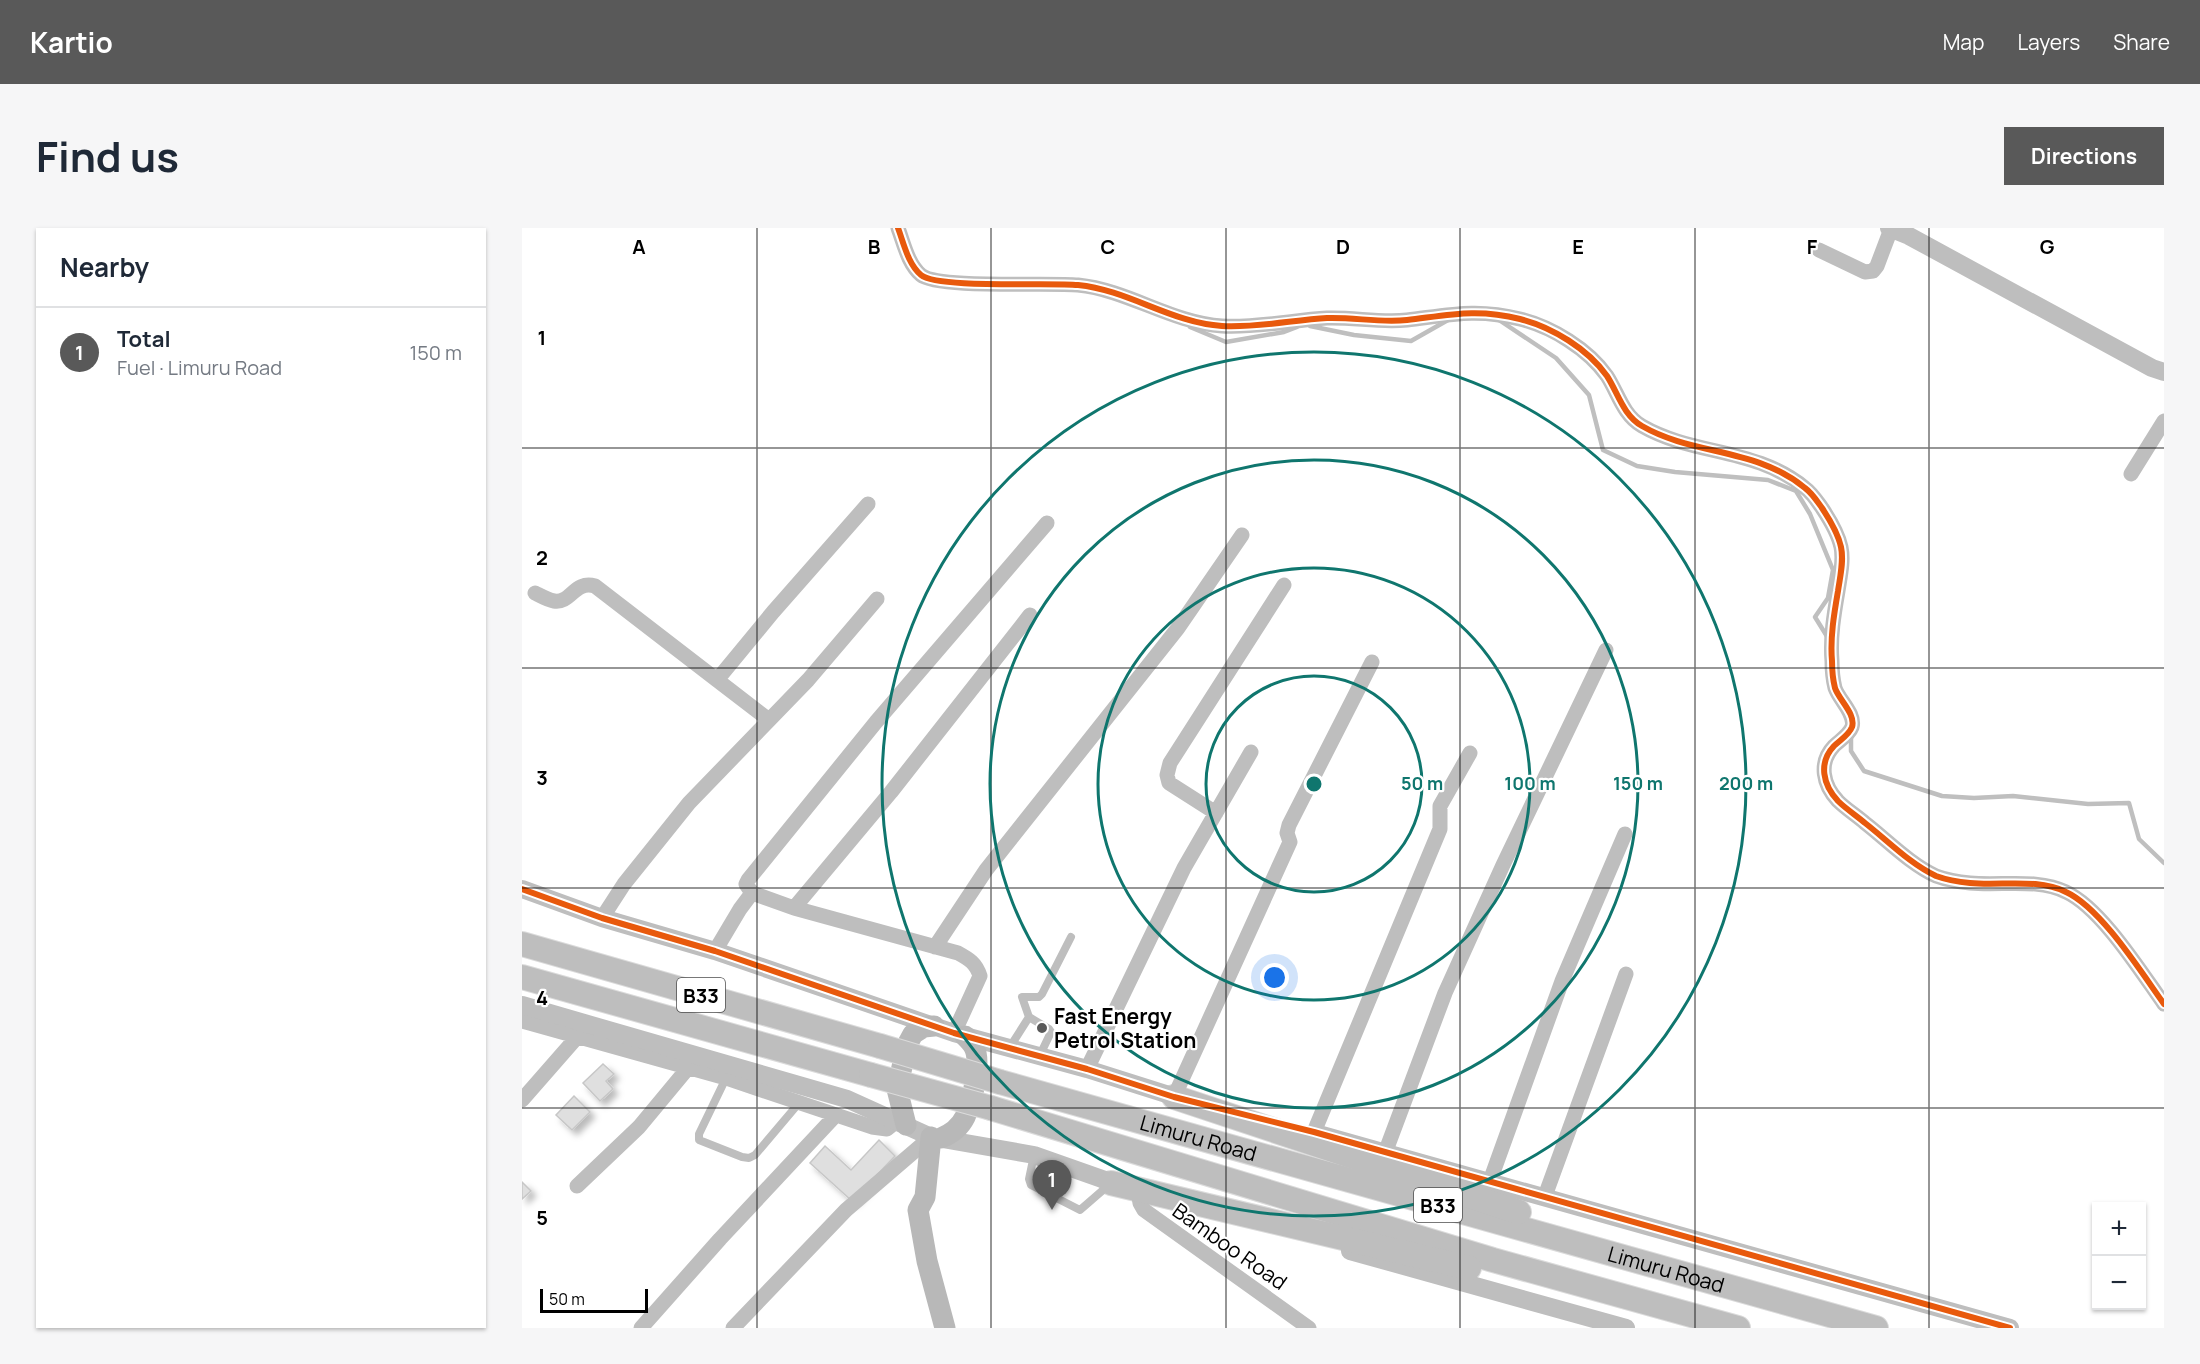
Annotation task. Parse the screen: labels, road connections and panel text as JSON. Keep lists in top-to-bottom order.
{
  "streets": {
    "highway": ["B33", "Limuru Road"],
    "street": ["Bamboo Road"]
  },
  "places": ["Fast Energy Petrol Station"],
  "scale_bar": "50 m",
  "page": {
    "header": "Kartio",
    "nav": ["Map", "Layers", "Share"],
    "title": "Find us",
    "buttons": "Directions",
    "heading": "Nearby",
    "list": [
      {
        "mark": "1",
        "name": "Total",
        "note": "Fuel · Limuru Road",
        "value": "150 m"
      }
    ],
    "pins": "1",
    "map_buttons": ["+", "−"],
    "scale": "50 m"
  },
  "grid": {
    "columns": [
      "A",
      "B",
      "C",
      "D",
      "E",
      "F",
      "G"
    ],
    "rows": [
      "1",
      "2",
      "3",
      "4",
      "5"
    ]
  },
  "rings": [
    "50 m",
    "100 m",
    "150 m",
    "200 m"
  ]
}
